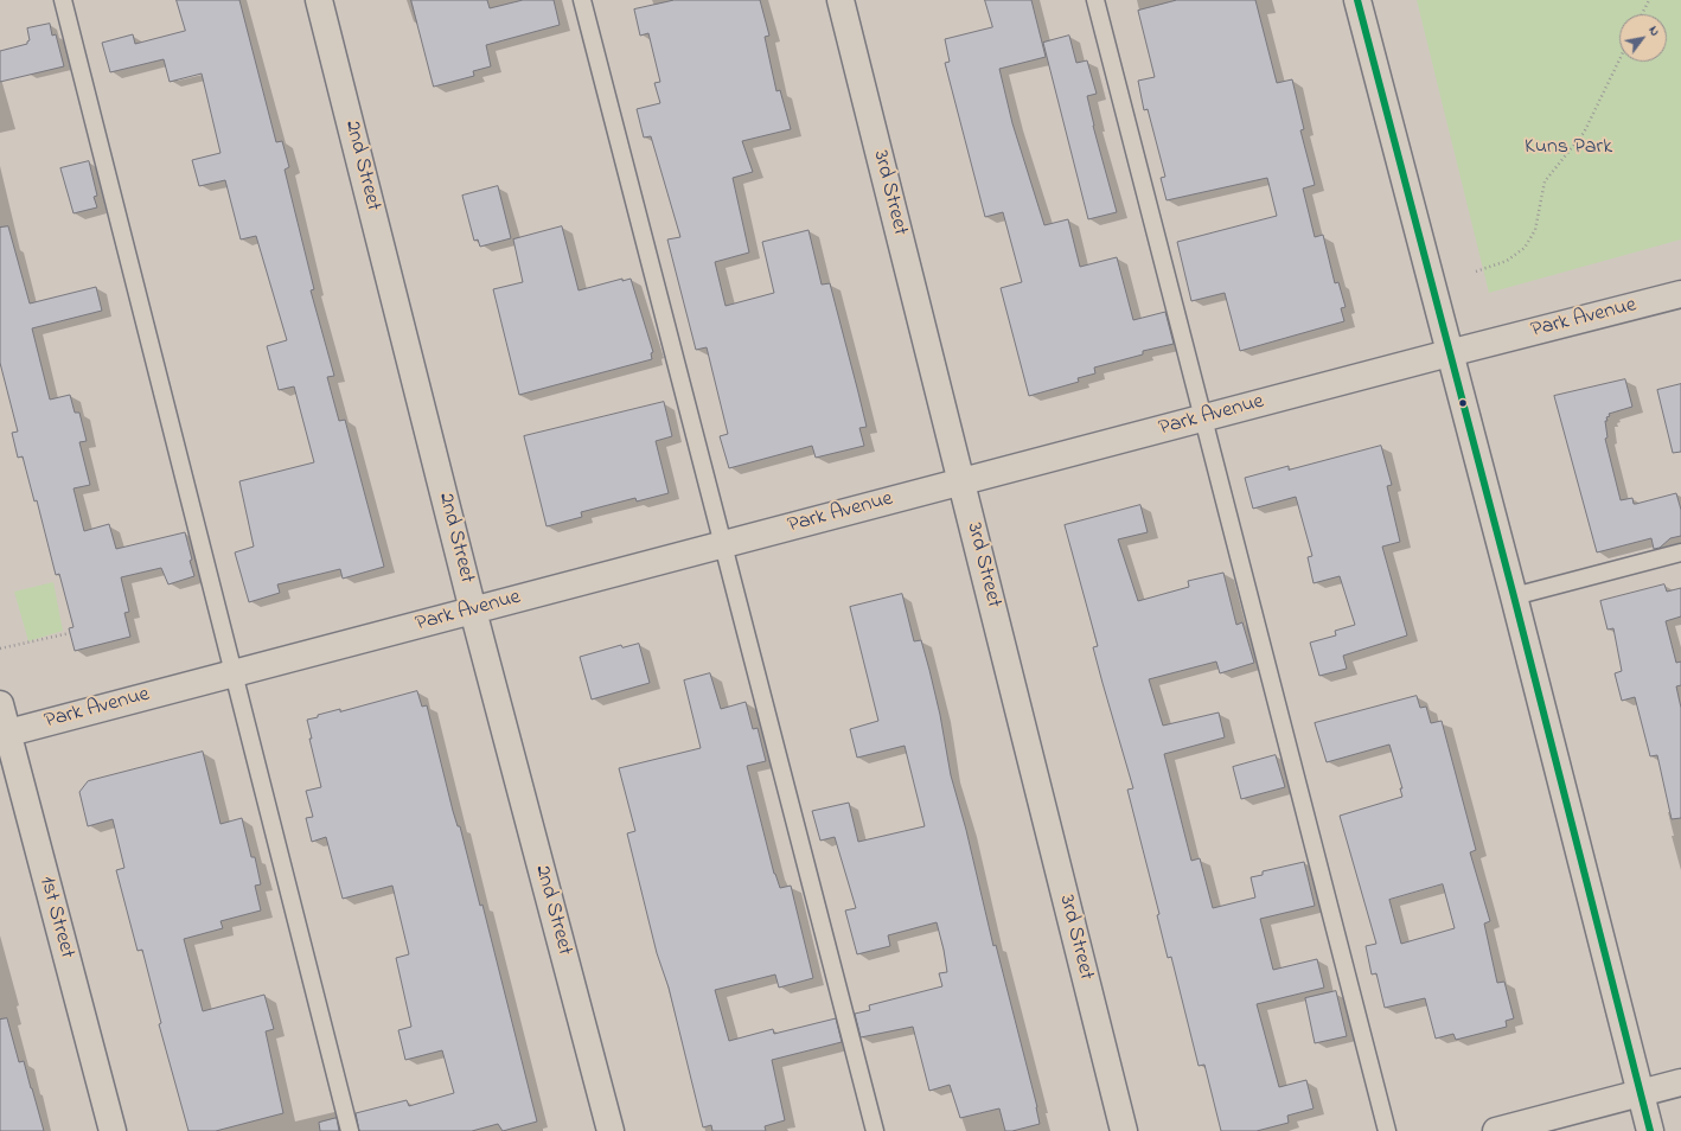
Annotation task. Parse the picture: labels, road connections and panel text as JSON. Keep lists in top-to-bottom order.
{
  "streets": {
    "street": [
      "2nd Street",
      "3rd Street",
      "Park Avenue",
      "1st Street"
    ]
  },
  "crossings": [
    ["2nd Street", "Park Avenue"],
    ["3rd Street", "Park Avenue"],
    ["Park Avenue", "1st Street"]
  ],
  "parks": ["Kuns Park"],
  "north": "top right"
}
